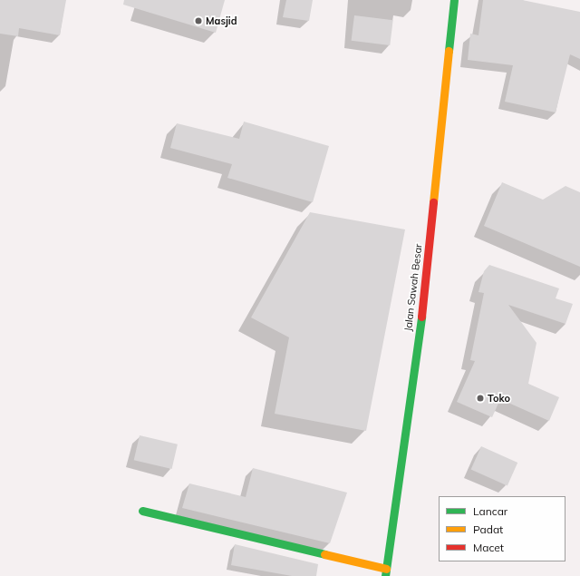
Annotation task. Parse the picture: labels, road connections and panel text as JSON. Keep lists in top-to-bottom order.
{
  "streets": {
    "main road": ["Jalan Sawah Besar"]
  },
  "places": ["Masjid", "Toko"],
  "legend": ["Lancar", "Padat", "Macet"]
}
